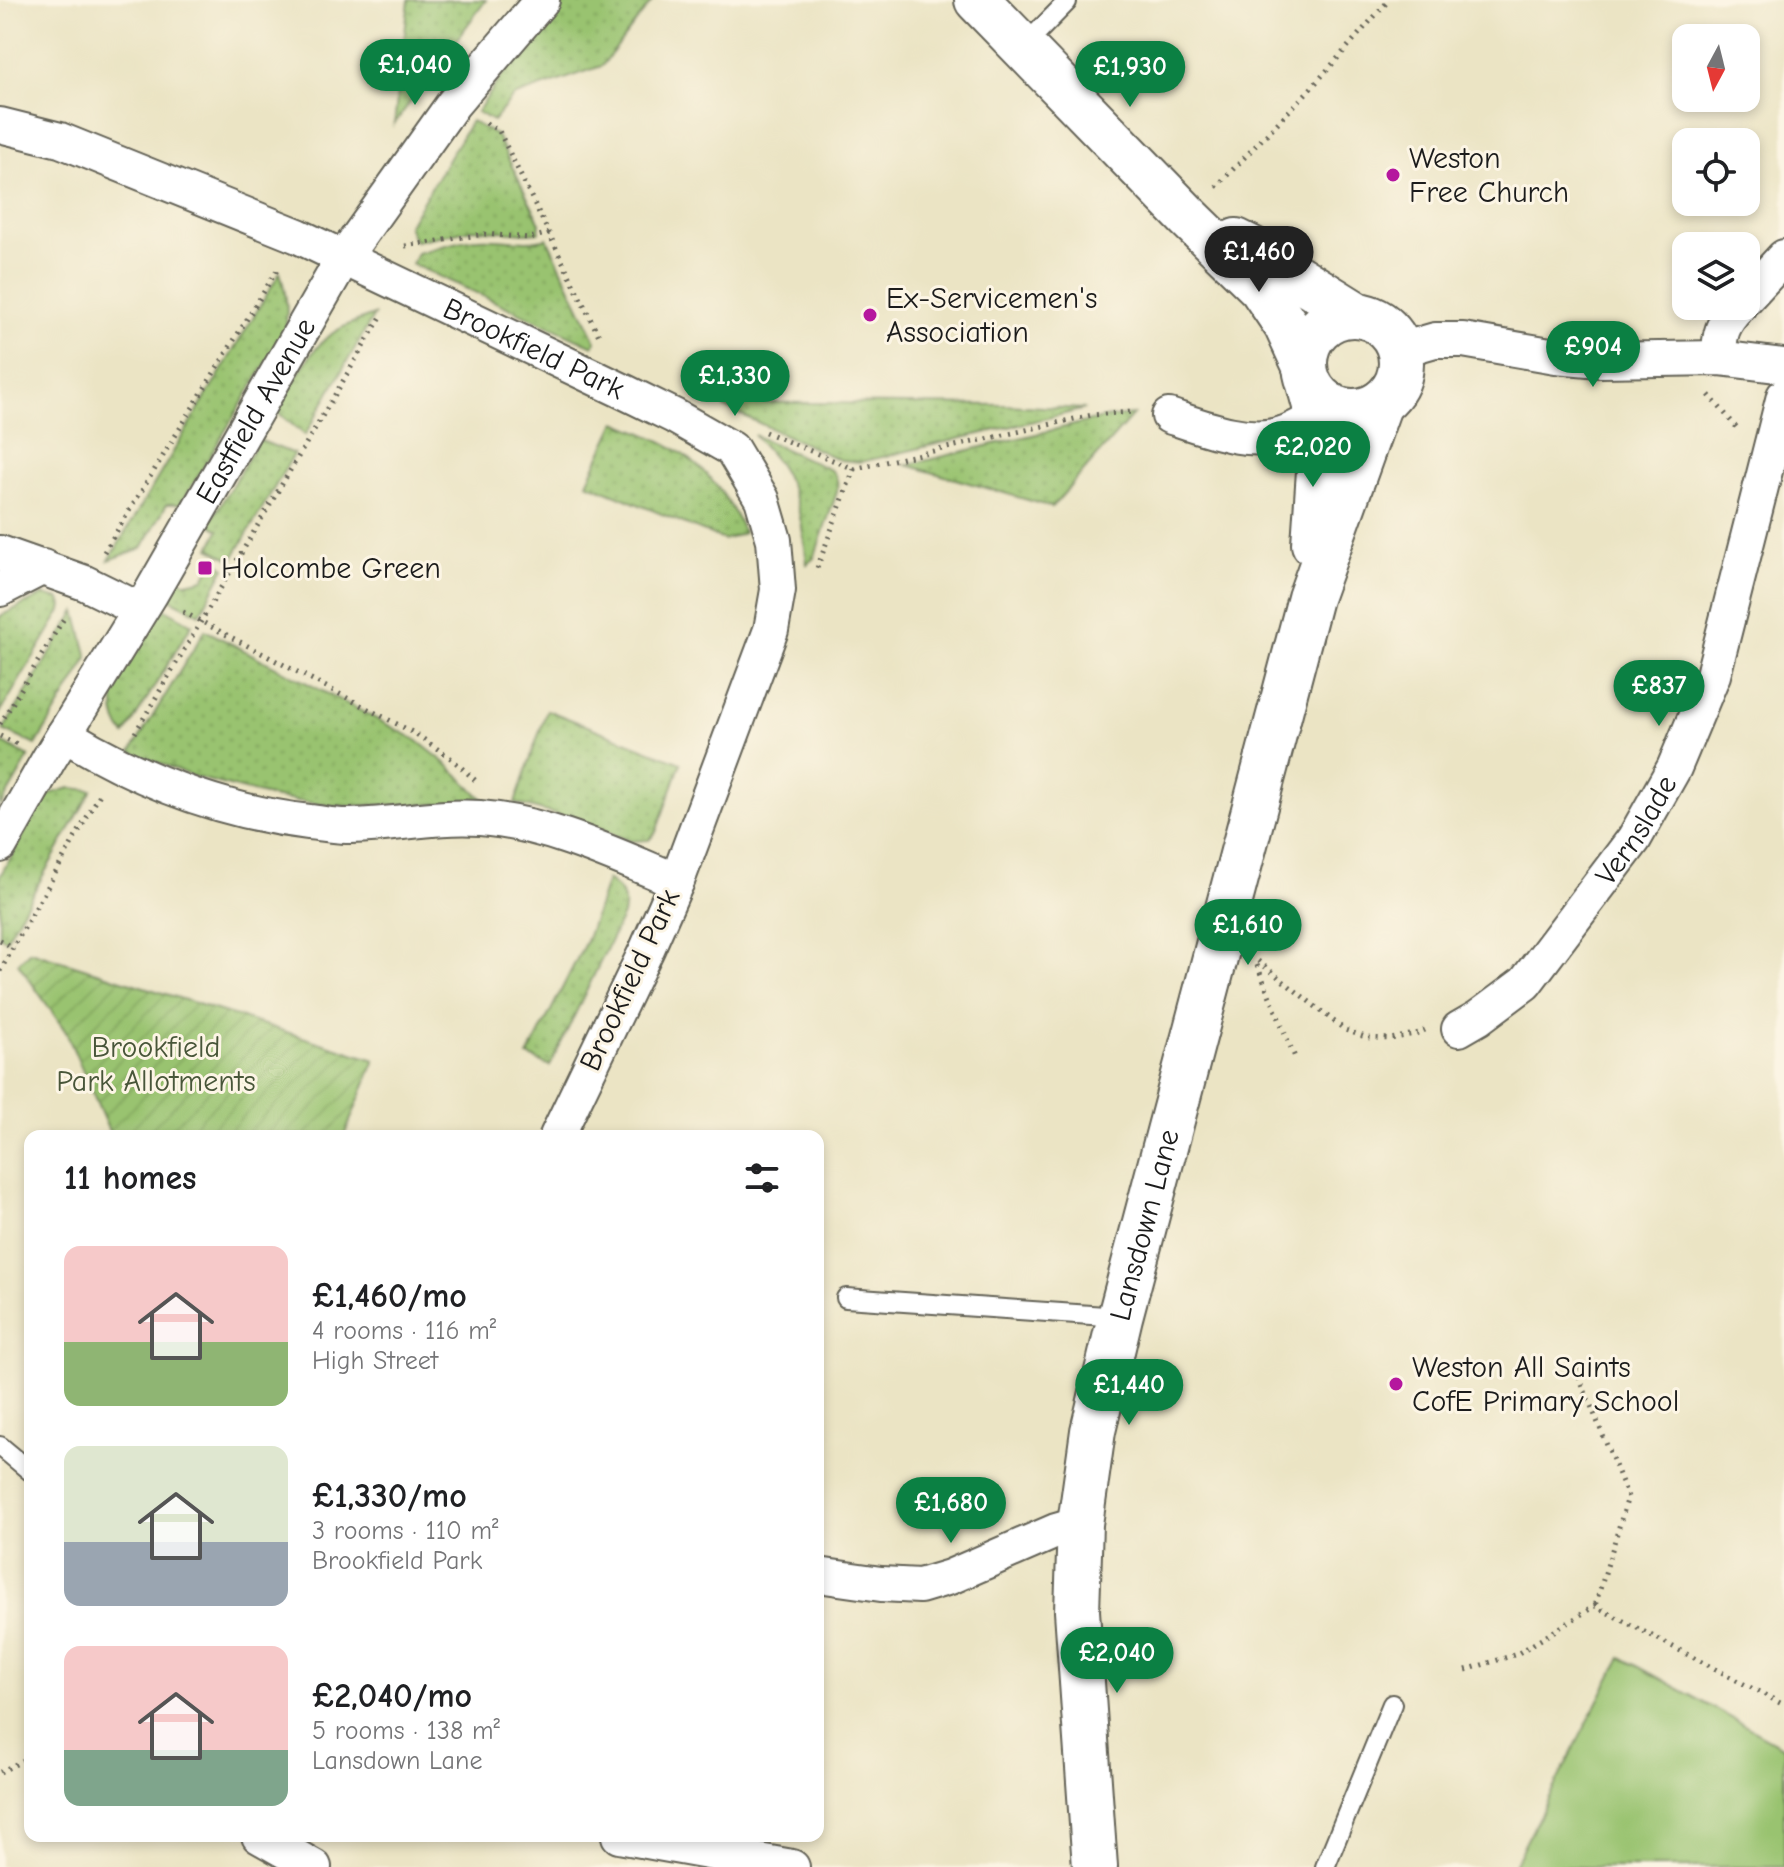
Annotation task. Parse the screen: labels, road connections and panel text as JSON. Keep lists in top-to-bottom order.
{
  "streets": {
    "street": [
      "Brookfield Park",
      "Eastfield Avenue",
      "Vernslade",
      "Lansdown Lane"
    ]
  },
  "crossings": [
    ["Brookfield Park", "Eastfield Avenue"]
  ],
  "parks": ["Brookfield Park Allotments"],
  "places": {
    "other": ["Weston Free Church", "Ex-Servicemen's Association", "Weston All Saints CofE Primary School"],
    "transit": ["Holcombe Green"]
  },
  "north": "bottom",
  "page": {
    "price": [
      "£1,040",
      "£1,930",
      "£1,460",
      "£904",
      "£1,330",
      "£2,020",
      "£837",
      "£1,610",
      "£1,440",
      "£1,680",
      "£2,040"
    ],
    "heading": "11 homes",
    "list": [
      {
        "name": "£1,460/mo",
        "note": "4 rooms · 116 m² · High Street"
      },
      {
        "name": "£1,330/mo",
        "note": "3 rooms · 110 m² · Brookfield Park"
      },
      {
        "name": "£2,040/mo",
        "note": "5 rooms · 138 m² · Lansdown Lane"
      }
    ]
  }
}
